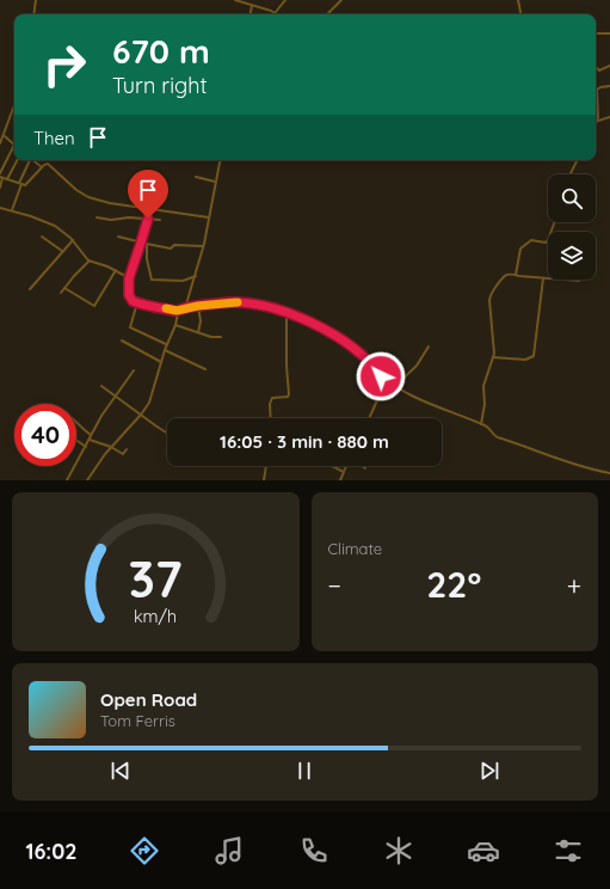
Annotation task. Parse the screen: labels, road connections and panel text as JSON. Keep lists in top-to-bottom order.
{
  "page": {
    "turn": ["670 m", "Turn right"],
    "then": "Then",
    "limit": "40",
    "trip": "16:05 · 3 min · 880 m",
    "tile": "Climate",
    "heat": ["−", "22°", "+"],
    "song": ["Open Road", "Tom Ferris"],
    "tabs": "16:02",
    "gauge": ["37", "km/h"]
  }
}
